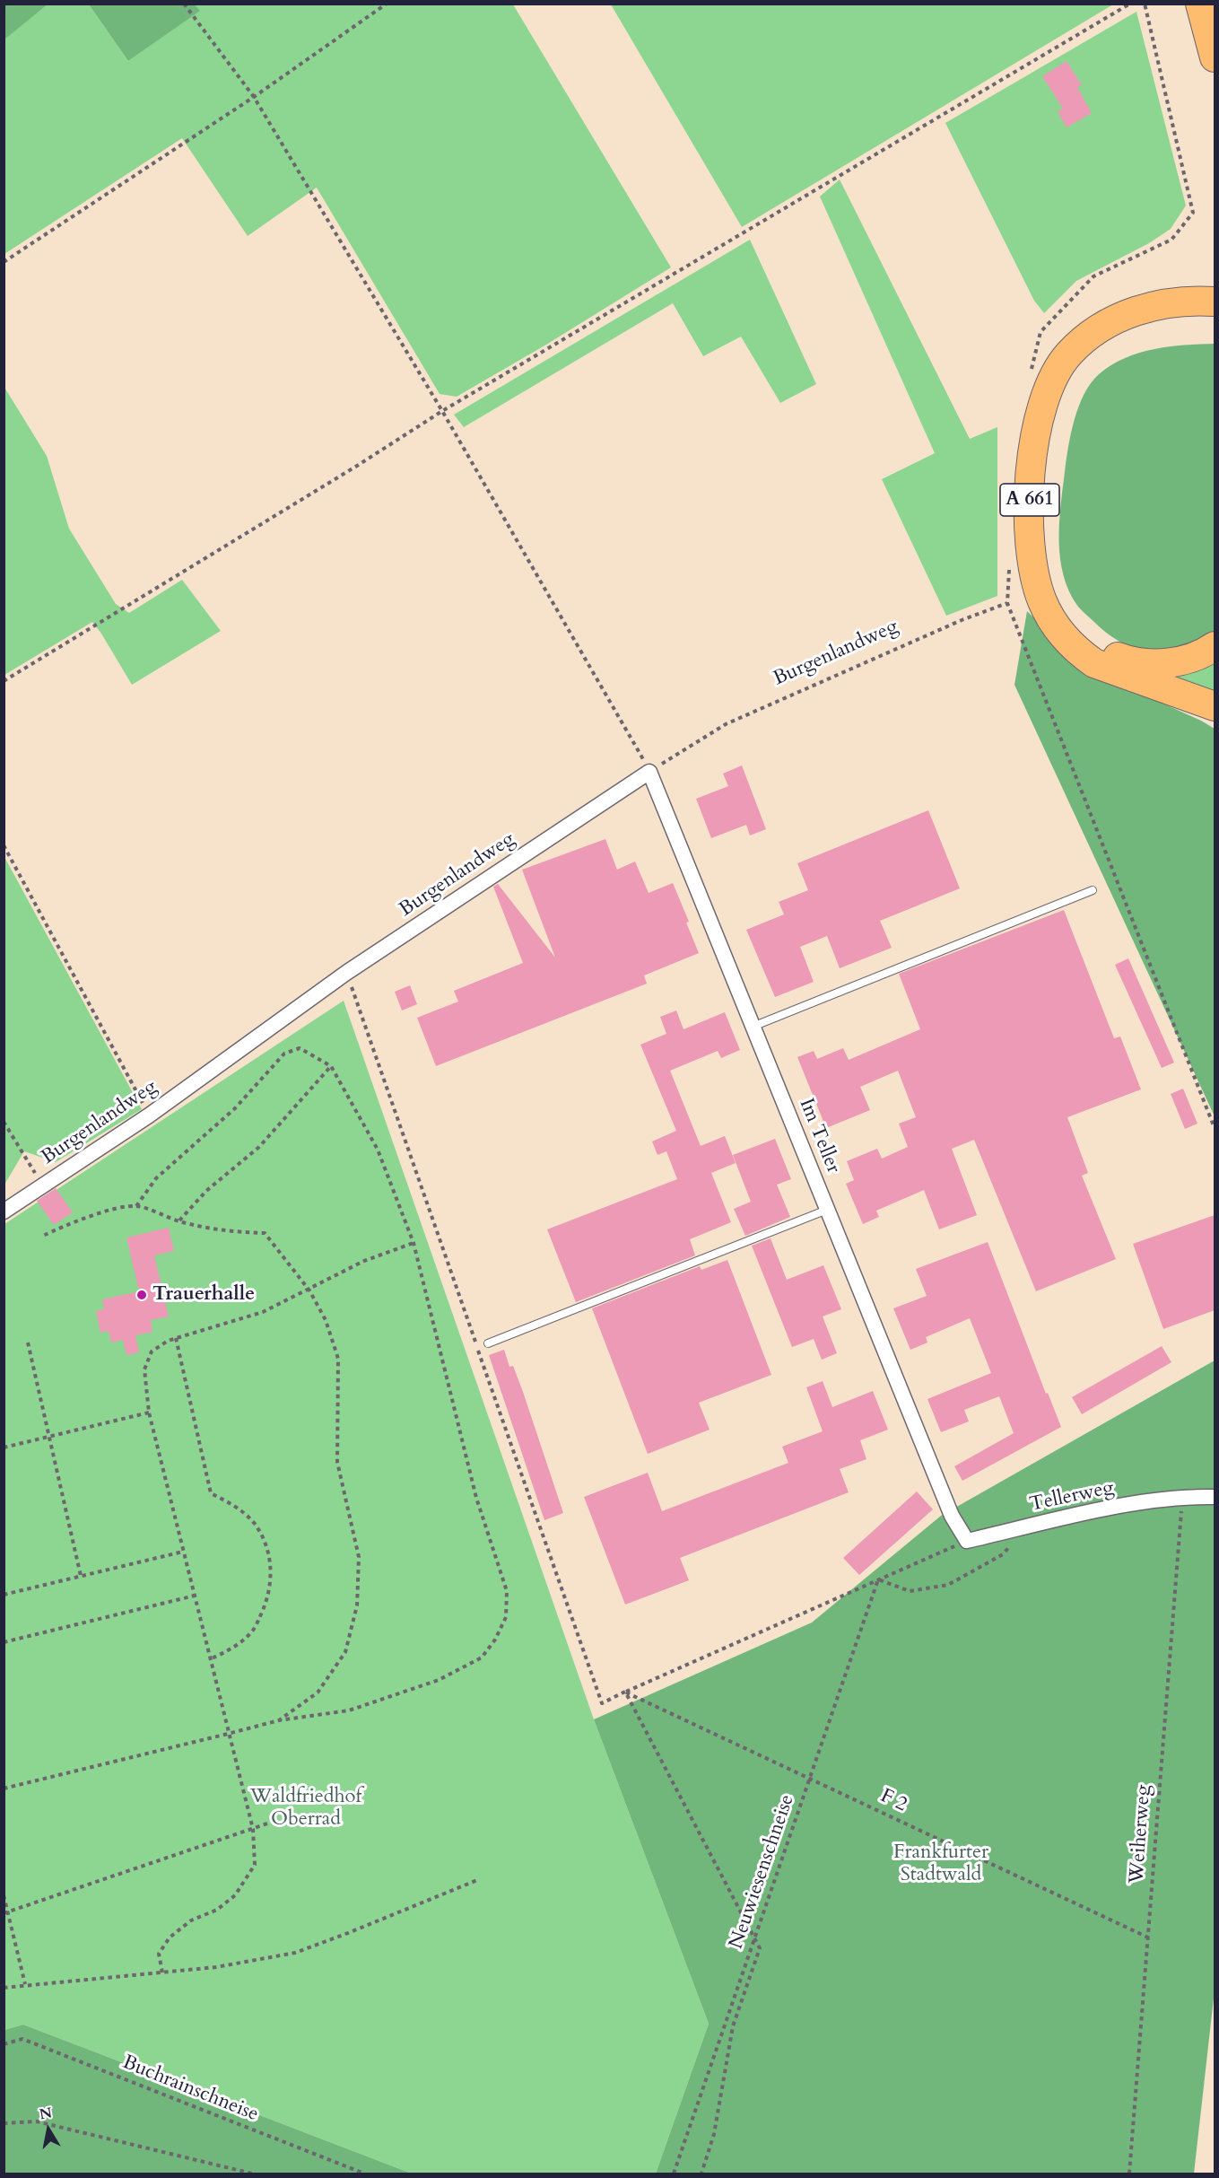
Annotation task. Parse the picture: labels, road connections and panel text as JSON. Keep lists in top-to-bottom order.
{
  "streets": {
    "highway": ["A 661"],
    "street": ["Burgenlandweg", "Im Teller", "Tellerweg"],
    "path": [
      "F 2",
      "Weiherweg",
      "Neuwiesenschneise",
      "Buchrainschneise"
    ]
  },
  "crossings": [
    ["Burgenlandweg", "Im Teller"],
    ["Im Teller", "Tellerweg"],
    ["Tellerweg", "Weiherweg"],
    ["F 2", "Weiherweg"],
    ["F 2", "Neuwiesenschneise"]
  ],
  "parks": ["Waldfriedhof Oberrad", "Frankfurter Stadtwald"],
  "places": ["Trauerhalle"],
  "north": "top"
}
